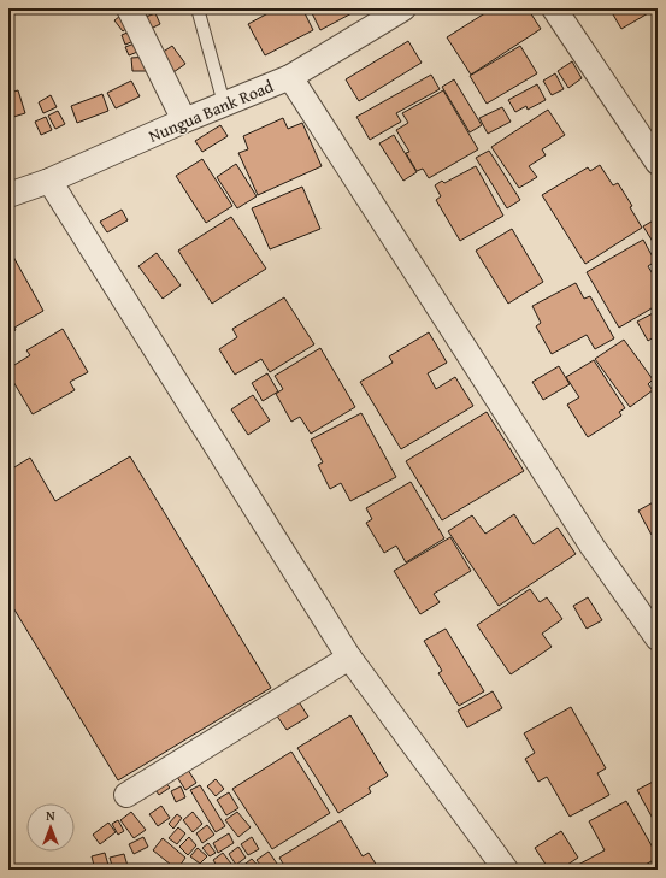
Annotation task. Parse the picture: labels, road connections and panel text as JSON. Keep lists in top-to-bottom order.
{
  "streets": {
    "street": ["Nungua Bank Road"]
  },
  "north": "top"
}
